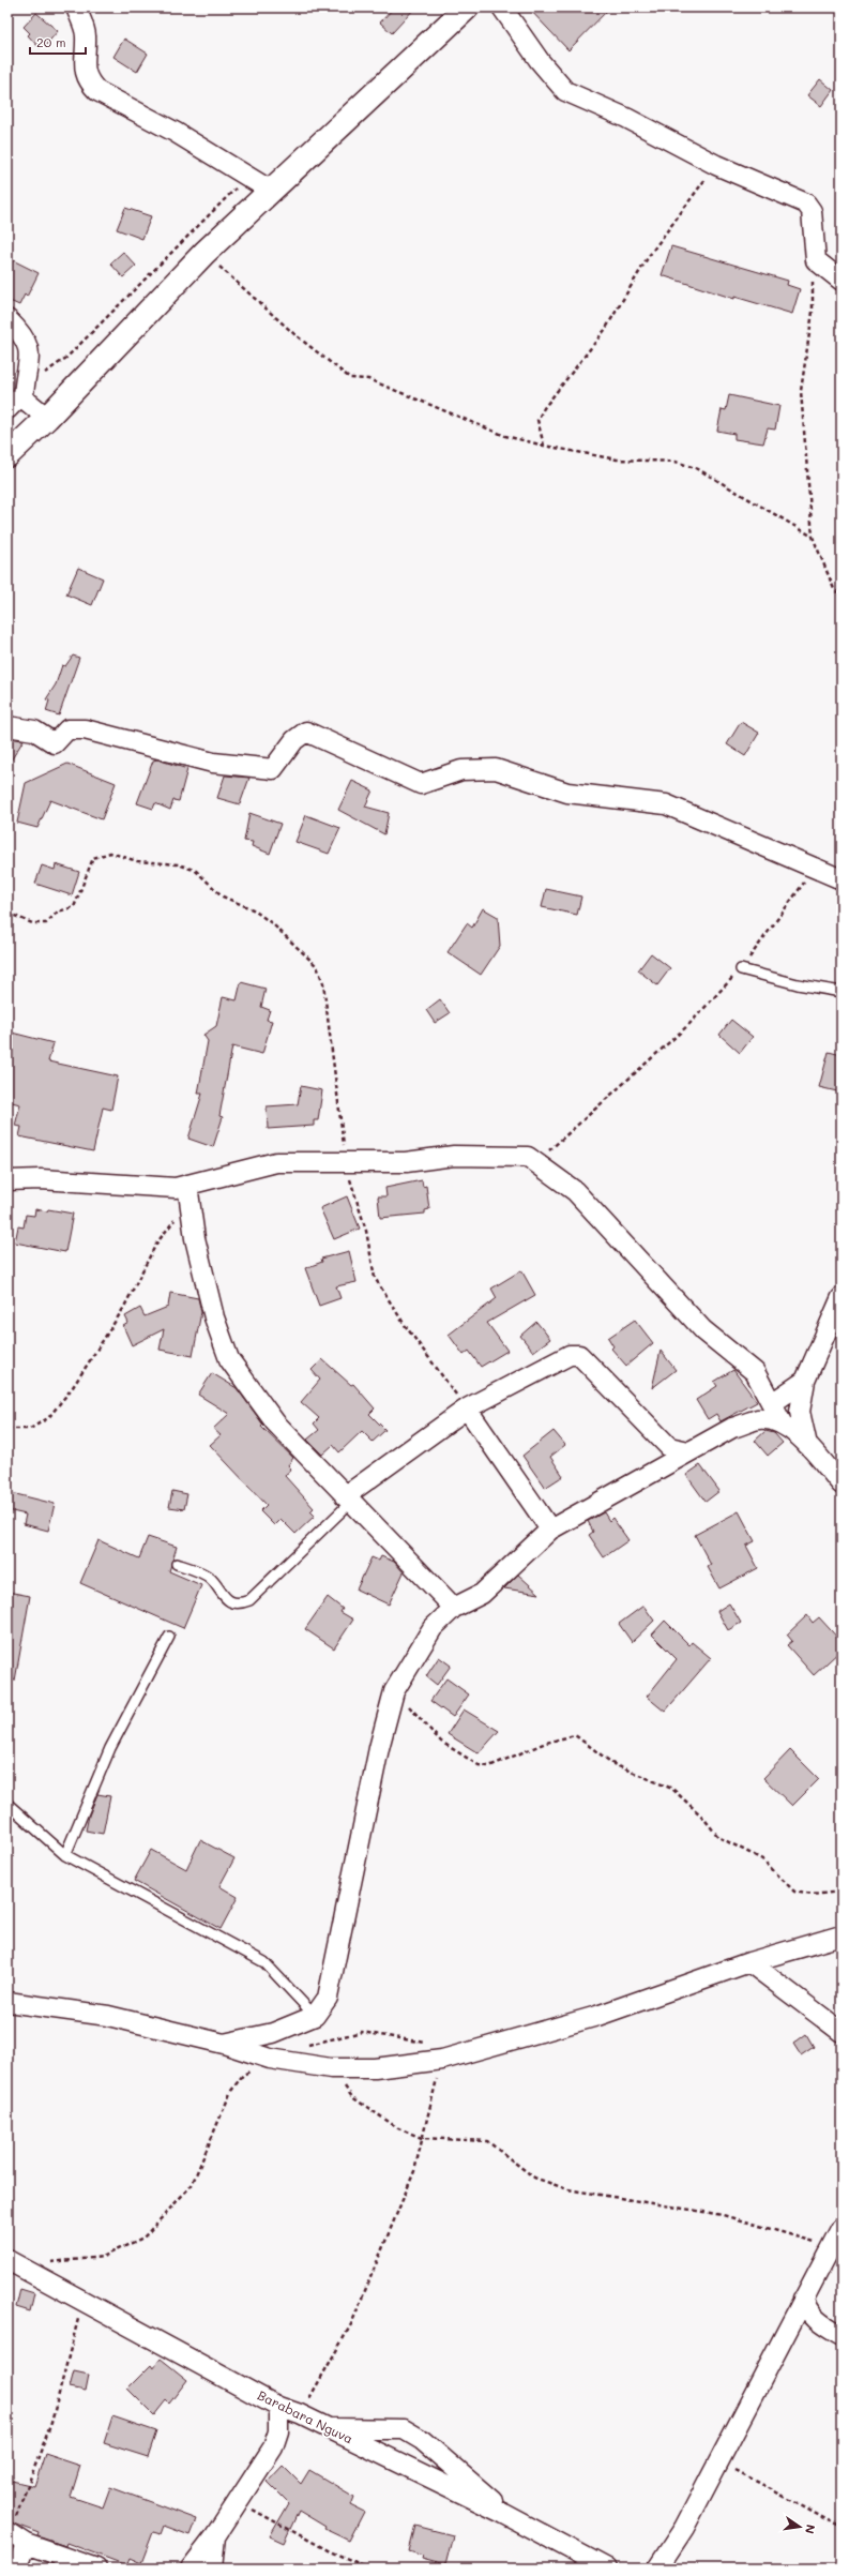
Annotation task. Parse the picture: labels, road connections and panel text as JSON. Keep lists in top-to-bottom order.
{
  "streets": {
    "street": ["Barabara Nguva"]
  },
  "scale_bar": "20 m",
  "north": "right"
}
